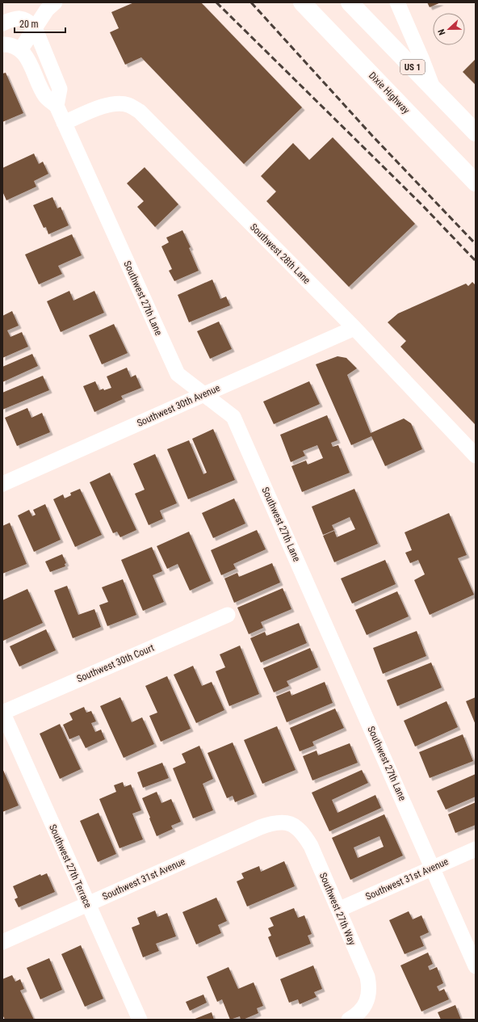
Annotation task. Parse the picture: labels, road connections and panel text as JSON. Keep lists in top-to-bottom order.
{
  "streets": {
    "highway": ["US 1", "Dixie Highway"],
    "street": [
      "Southwest 28th Lane",
      "Southwest 27th Lane",
      "Southwest 30th Avenue",
      "Southwest 30th Court",
      "Southwest 27th Terrace",
      "Southwest 31st Avenue",
      "Southwest 27th Way"
    ]
  },
  "crossings": [
    ["Southwest 28th Lane", "Southwest 27th Lane"],
    ["Southwest 28th Lane", "Southwest 30th Avenue"],
    ["Southwest 27th Lane", "Southwest 30th Avenue"],
    ["Southwest 27th Lane", "Southwest 31st Avenue"],
    ["Southwest 30th Court", "Southwest 27th Terrace"],
    ["Southwest 27th Terrace", "Southwest 31st Avenue"],
    ["Southwest 31st Avenue", "Southwest 27th Way"]
  ],
  "scale_bar": "20 m",
  "north": "left"
}
